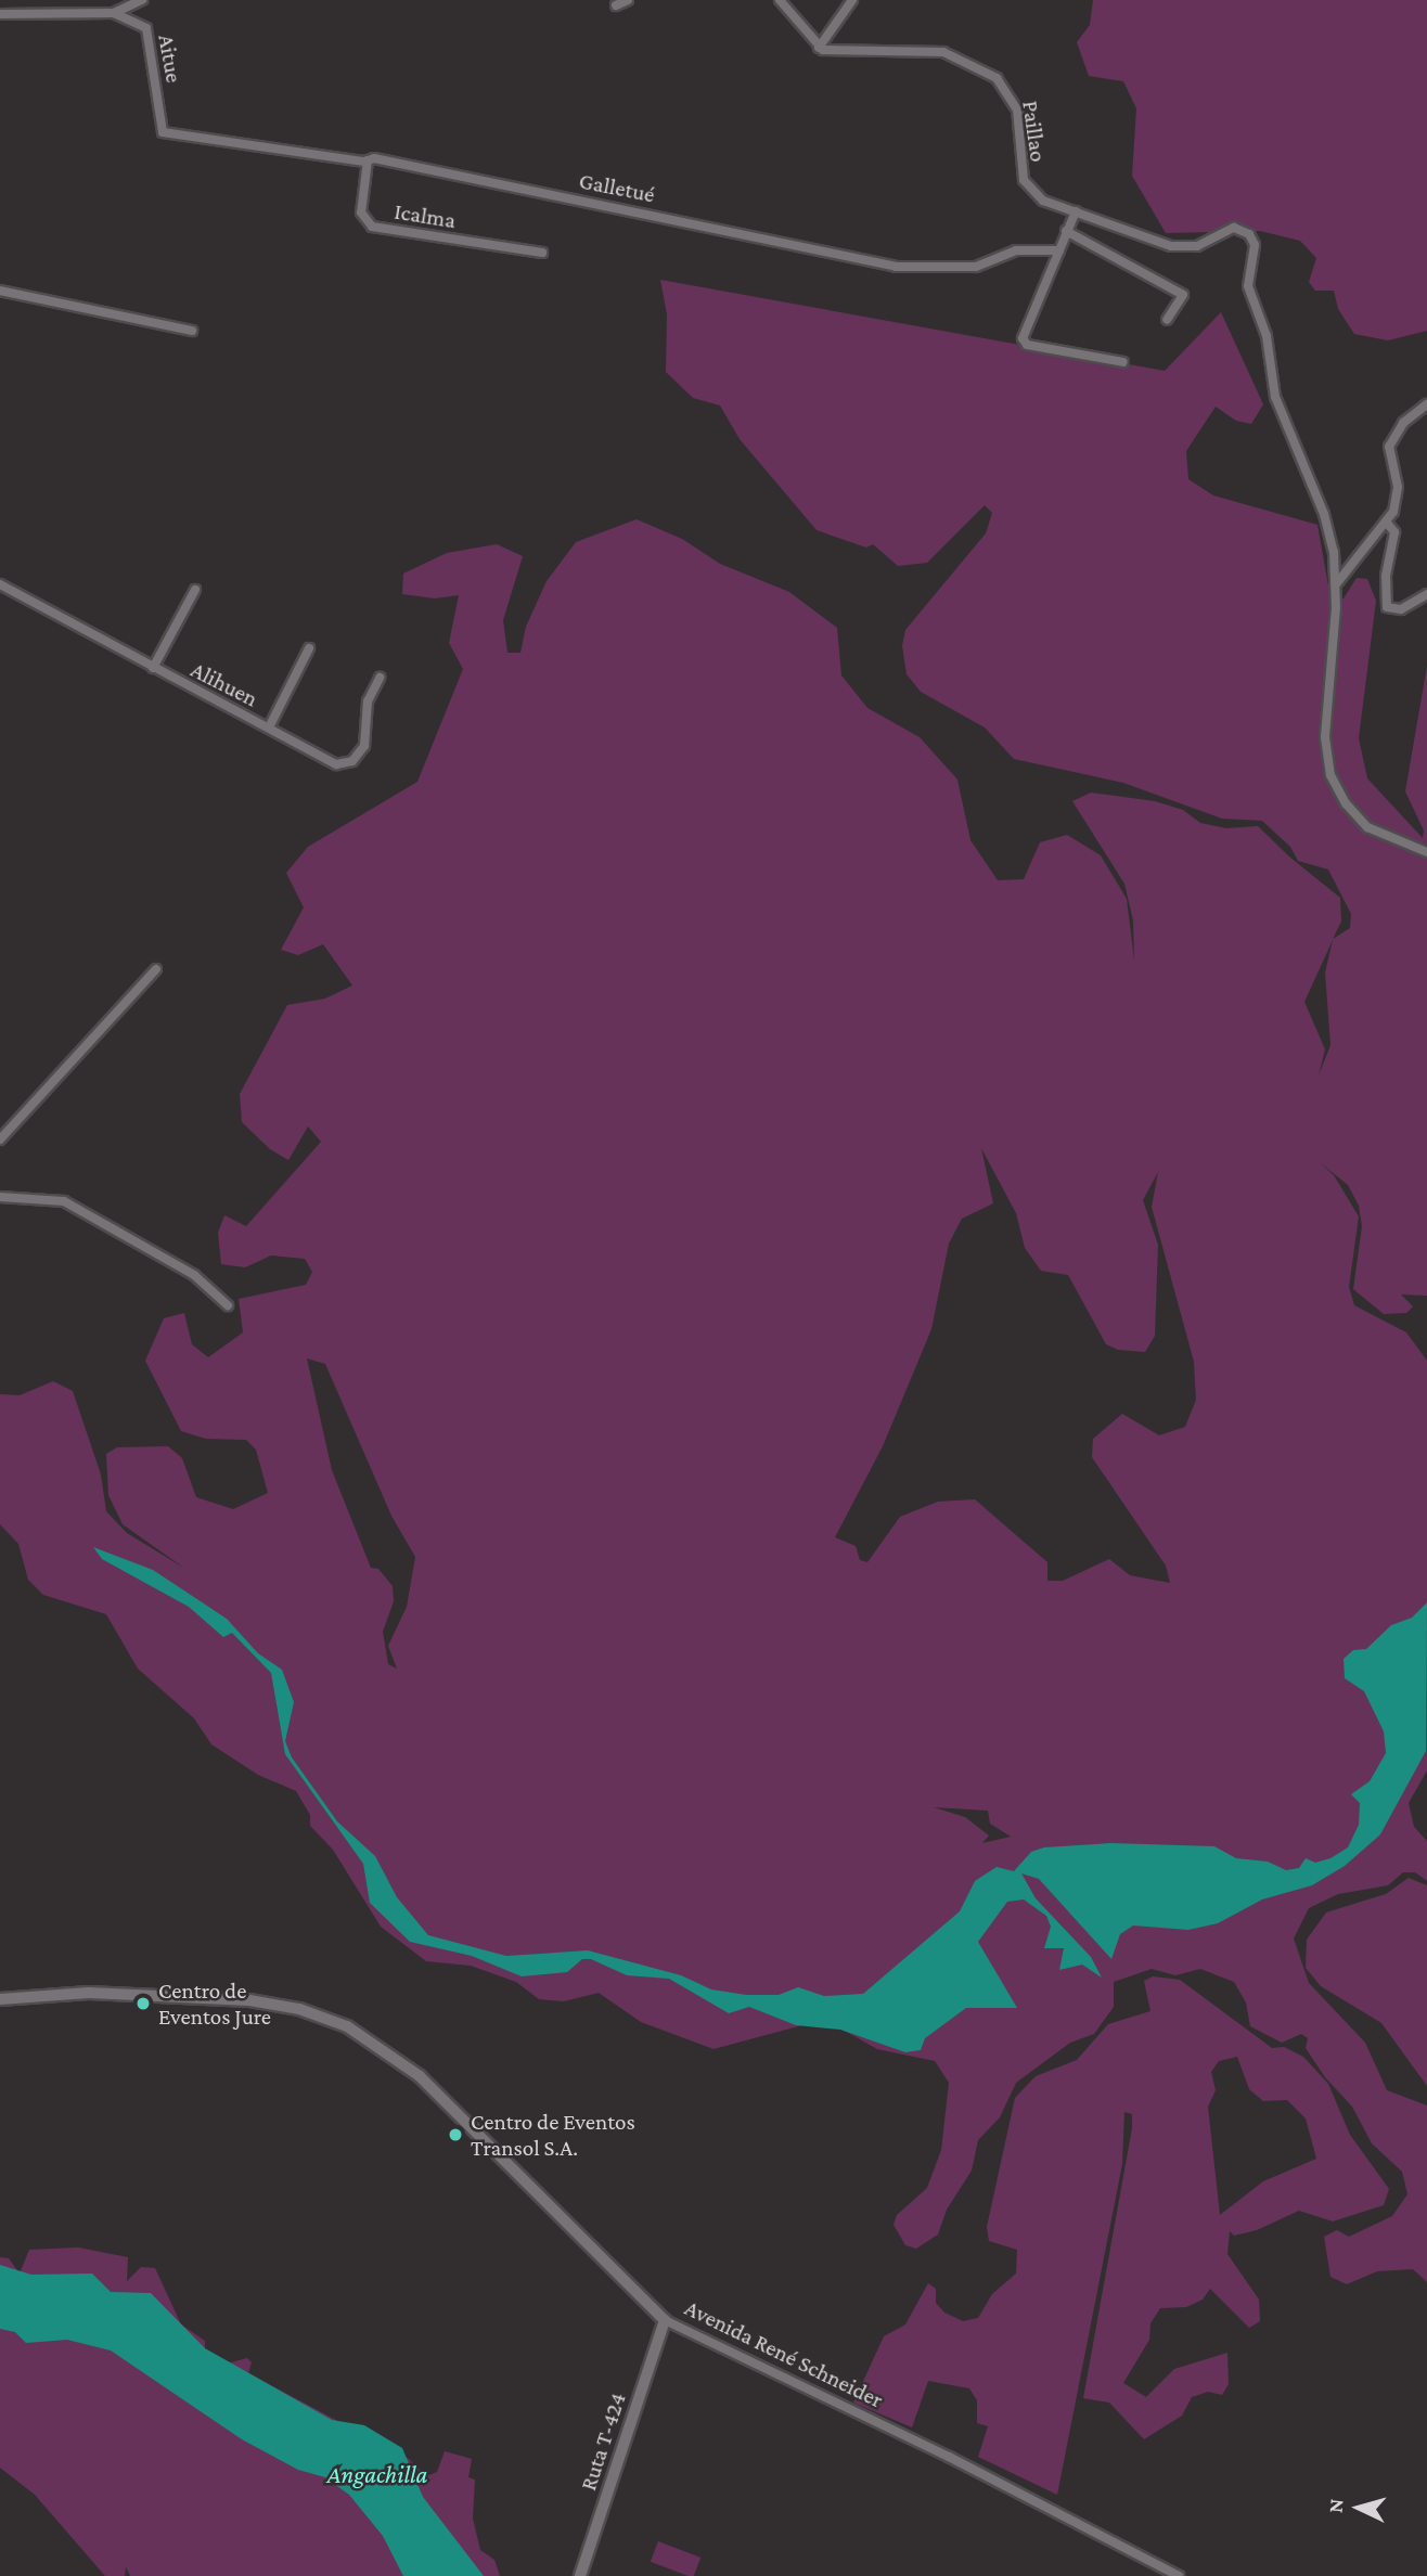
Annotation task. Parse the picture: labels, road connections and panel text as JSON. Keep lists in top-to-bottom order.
{
  "streets": {
    "street": [
      "Aitue",
      "Paillao",
      "Galletué",
      "Icalma",
      "Alihuen",
      "Avenida René Schneider",
      "Ruta T-424"
    ]
  },
  "crossings": [
    ["Aitue", "Galletué"],
    ["Galletué", "Icalma"],
    ["Avenida René Schneider", "Ruta T-424"]
  ],
  "water": ["Angachilla"],
  "places": ["Centro de Eventos Jure", "Centro de Eventos Transol S.A."],
  "north": "left"
}
